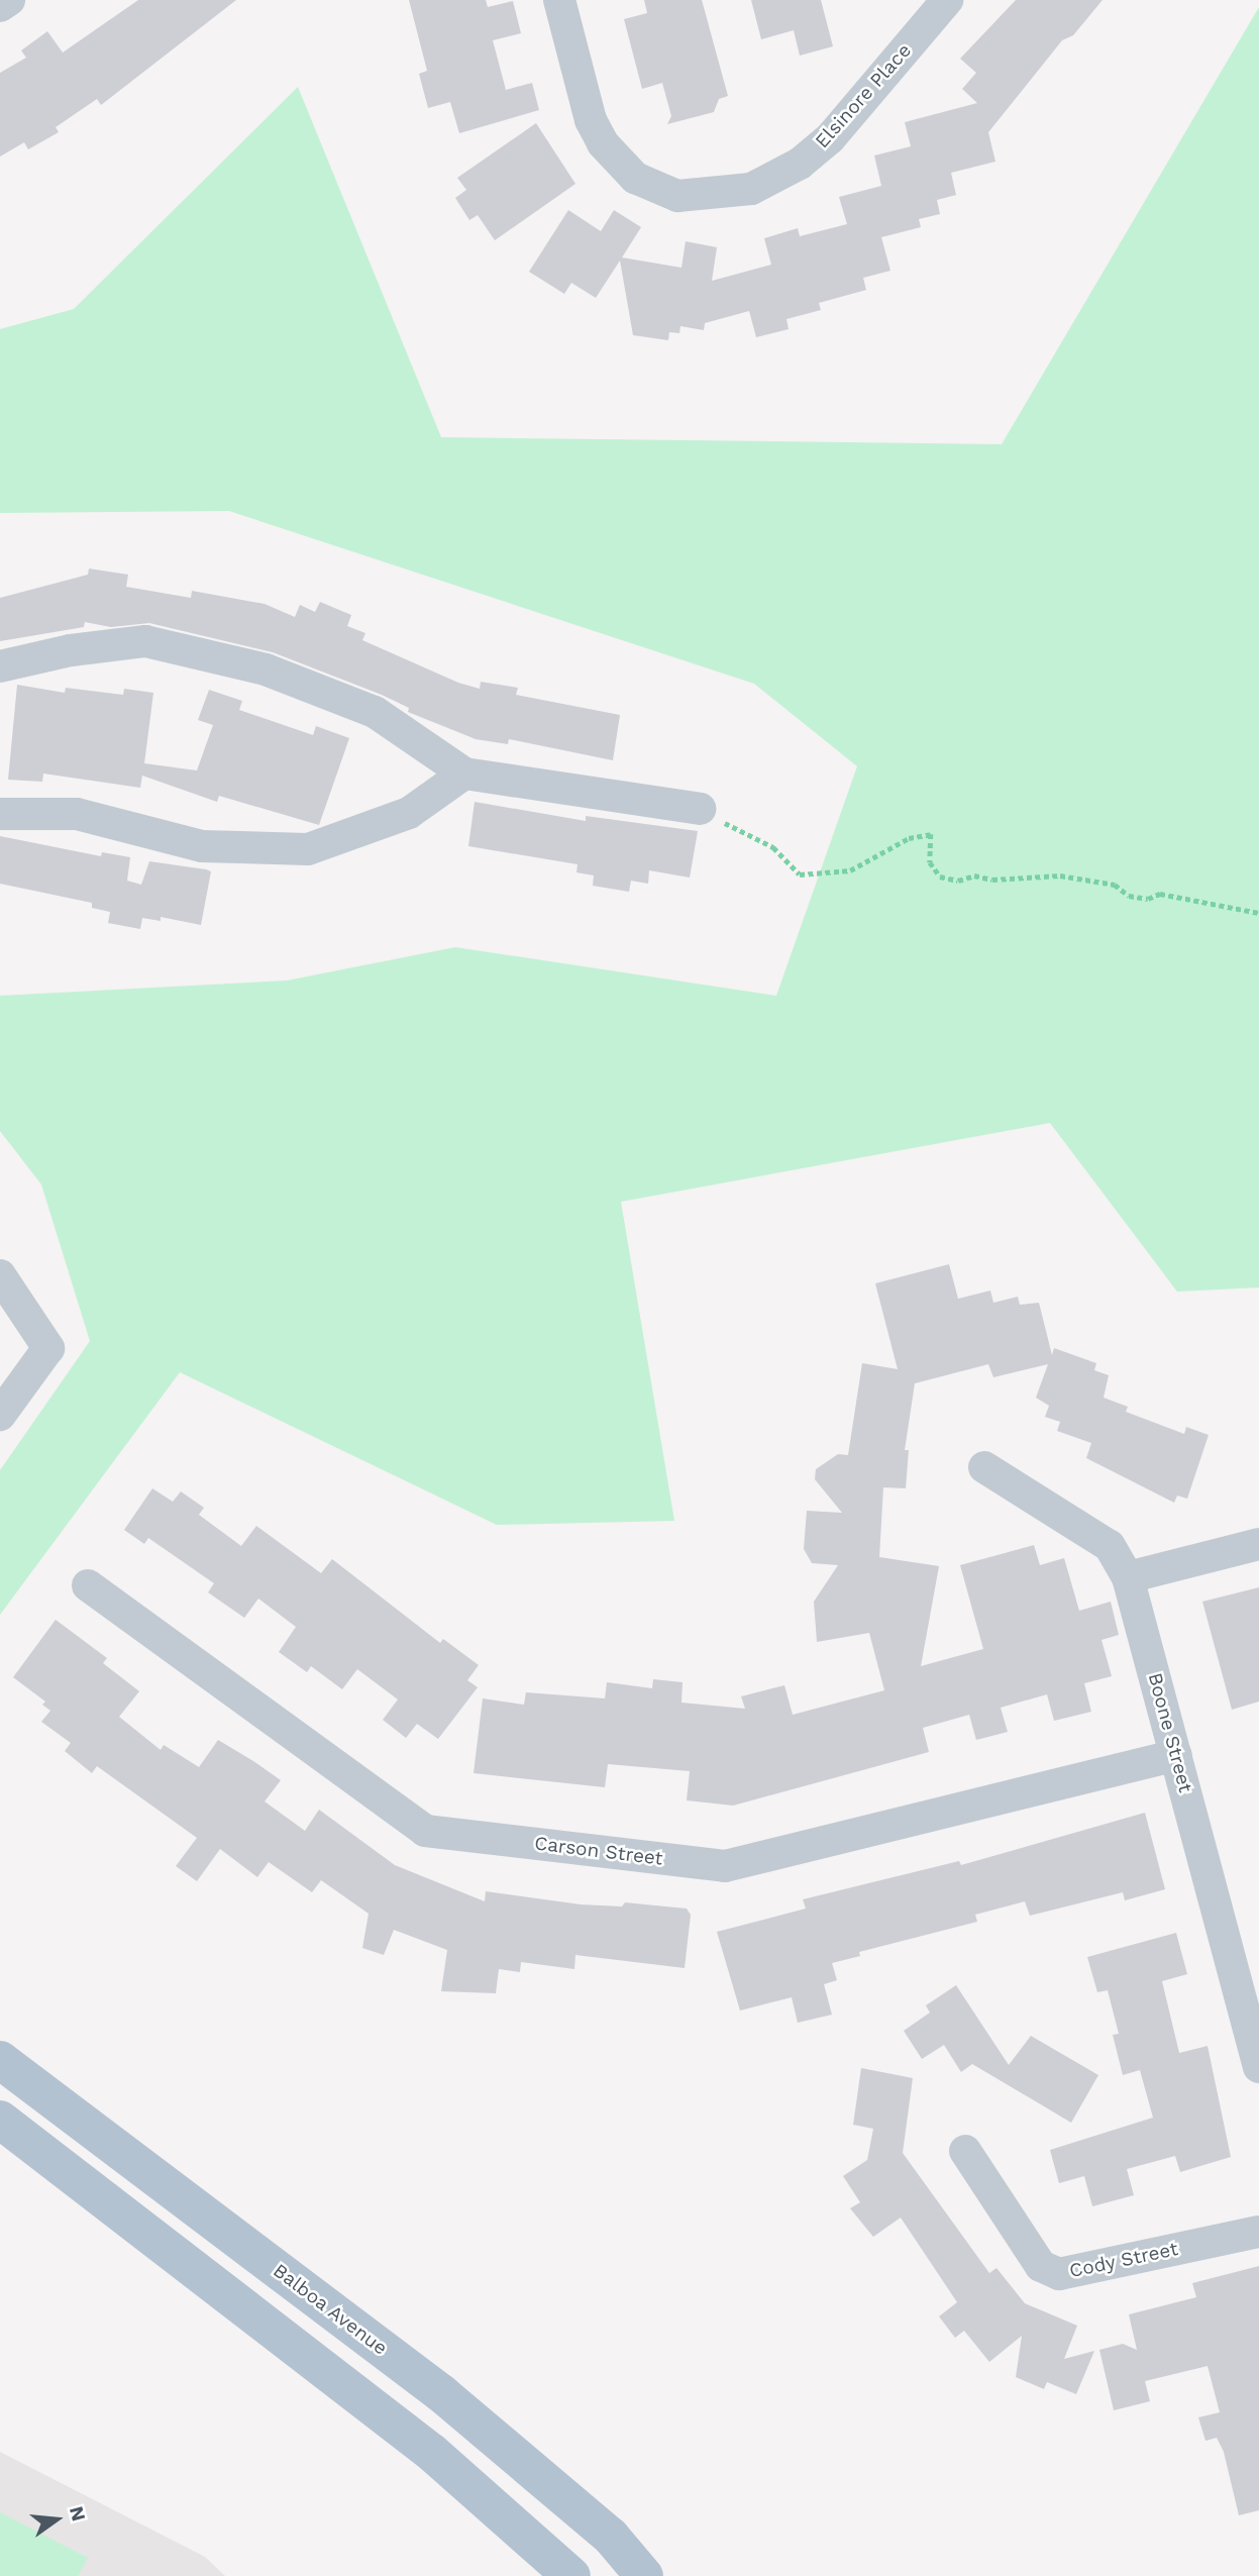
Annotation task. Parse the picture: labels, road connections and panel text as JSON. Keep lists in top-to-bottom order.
{
  "streets": {
    "main road": ["Balboa Avenue"],
    "street": [
      "Elsinore Place",
      "Boone Street",
      "Carson Street",
      "Cody Street"
    ]
  },
  "crossings": [
    ["Boone Street", "Carson Street"]
  ],
  "north": "right"
}
